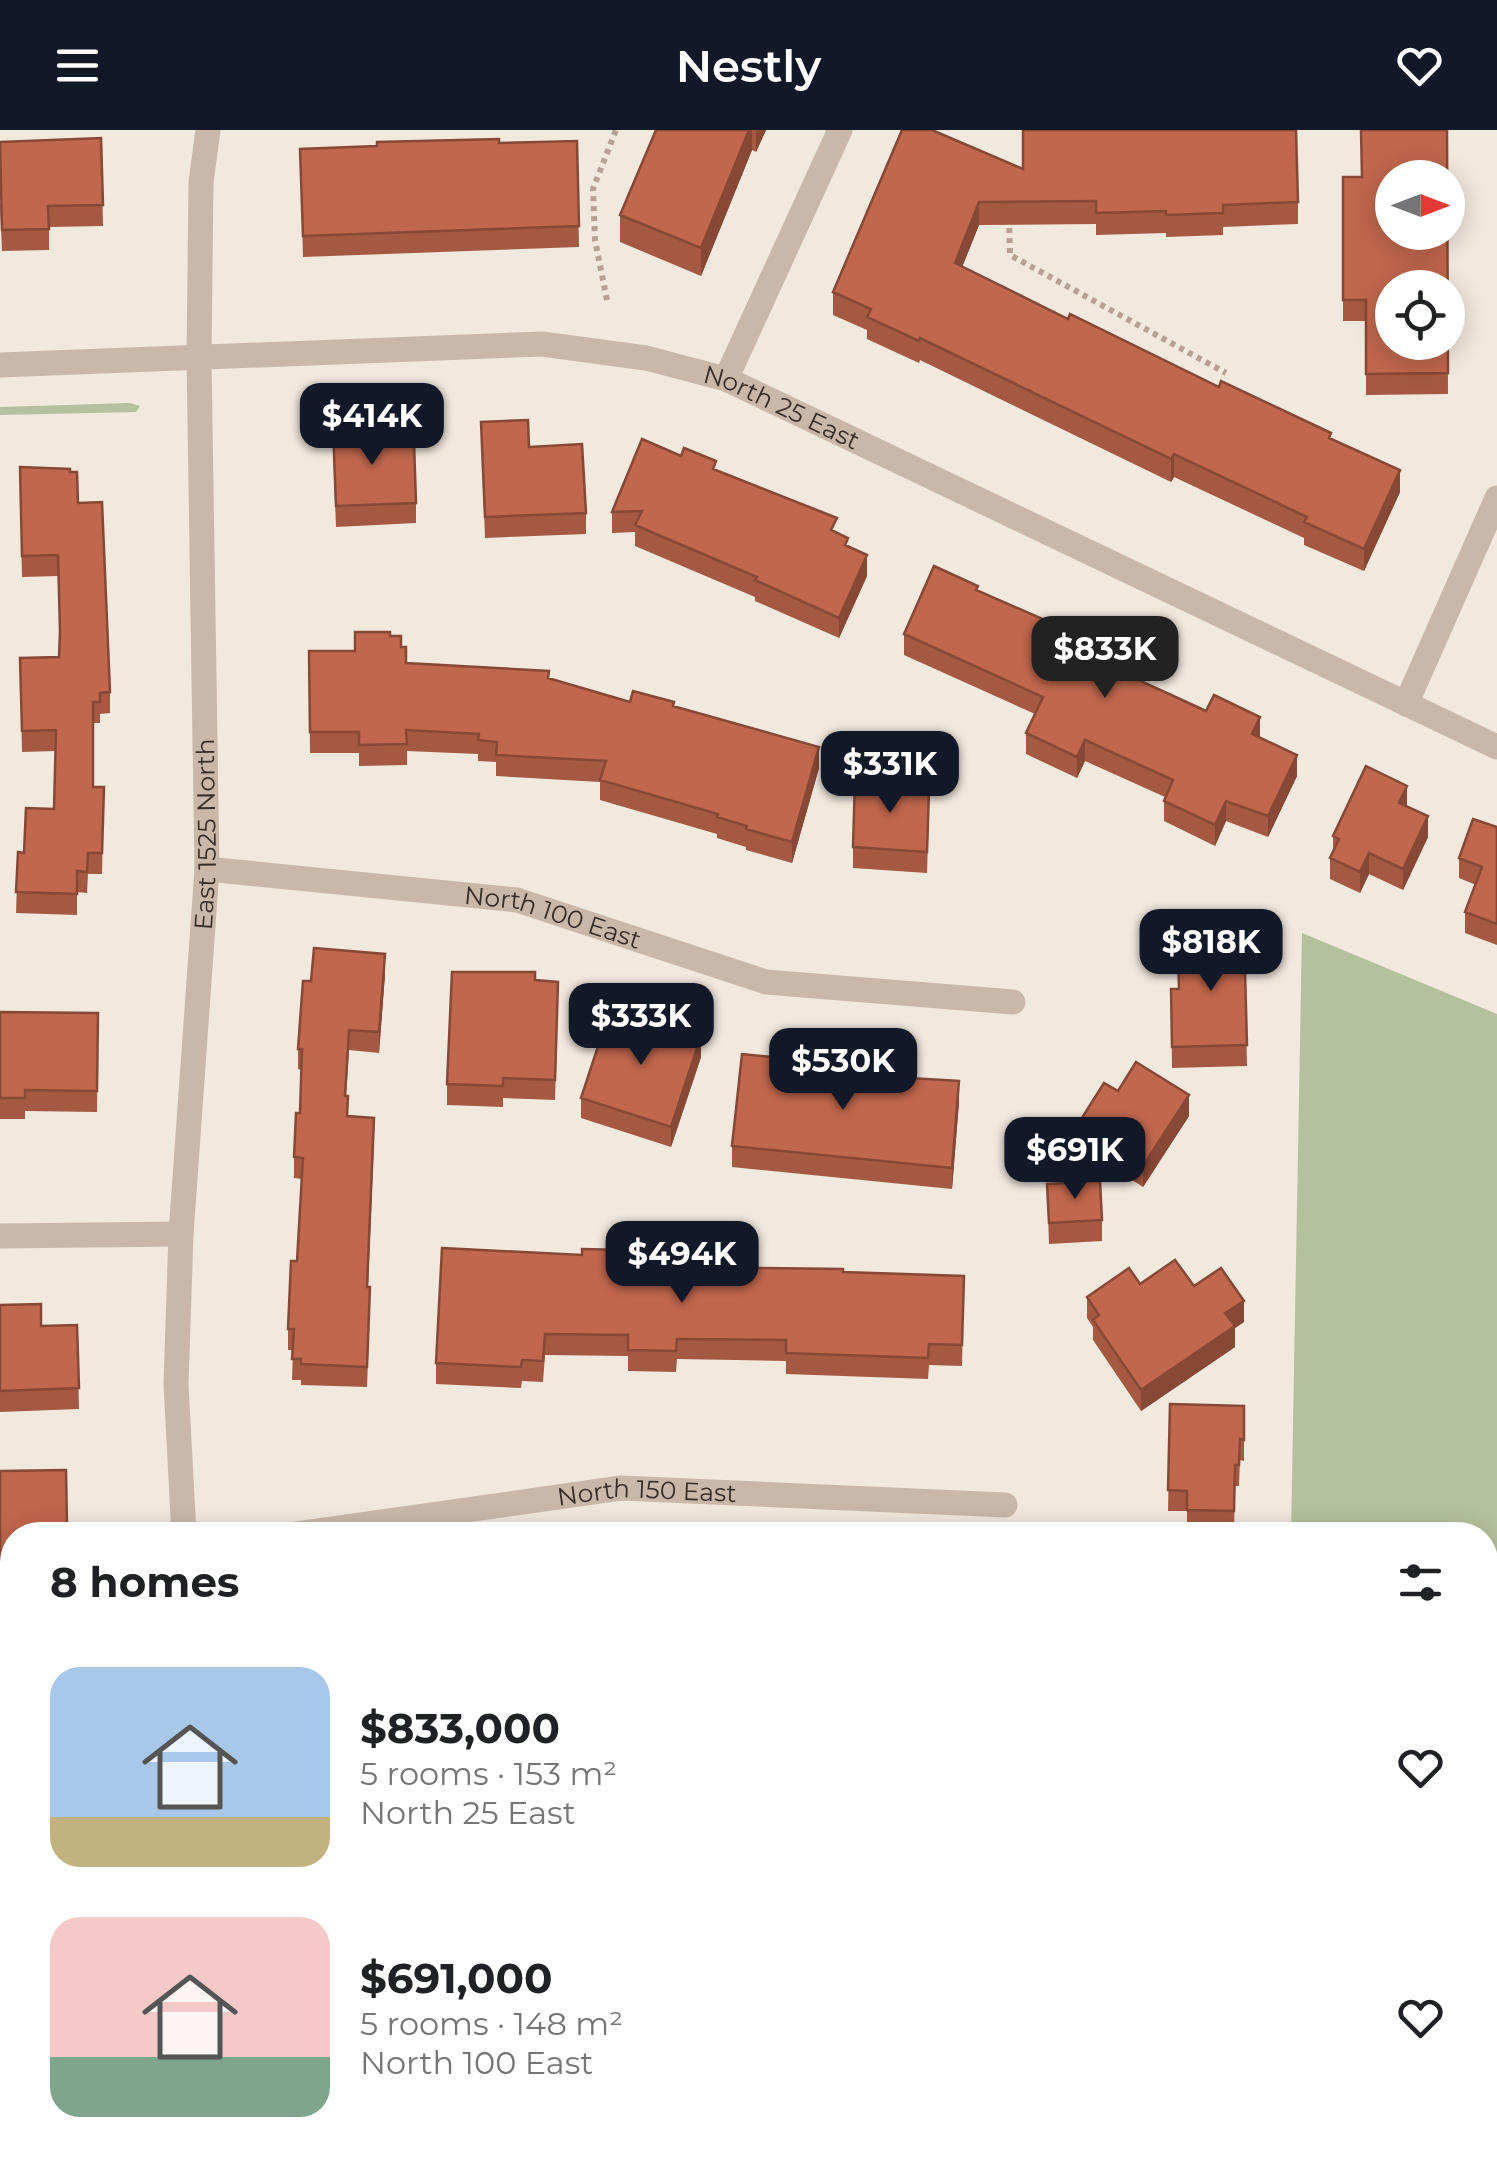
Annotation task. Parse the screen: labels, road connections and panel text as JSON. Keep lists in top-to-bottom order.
{
  "streets": {
    "street": [
      "North 25 East",
      "East 1525 North",
      "North 100 East",
      "North 150 East"
    ]
  },
  "crossings": [
    ["North 25 East", "East 1525 North"],
    ["East 1525 North", "North 100 East"]
  ],
  "north": "right",
  "page": {
    "header": "Nestly",
    "price": [
      "$414K",
      "$833K",
      "$331K",
      "$818K",
      "$333K",
      "$530K",
      "$691K",
      "$494K"
    ],
    "heading": "8 homes",
    "list": [
      {
        "name": "$833,000",
        "note": "5 rooms · 153 m² · North 25 East"
      },
      {
        "name": "$691,000",
        "note": "5 rooms · 148 m² · North 100 East"
      }
    ]
  }
}
